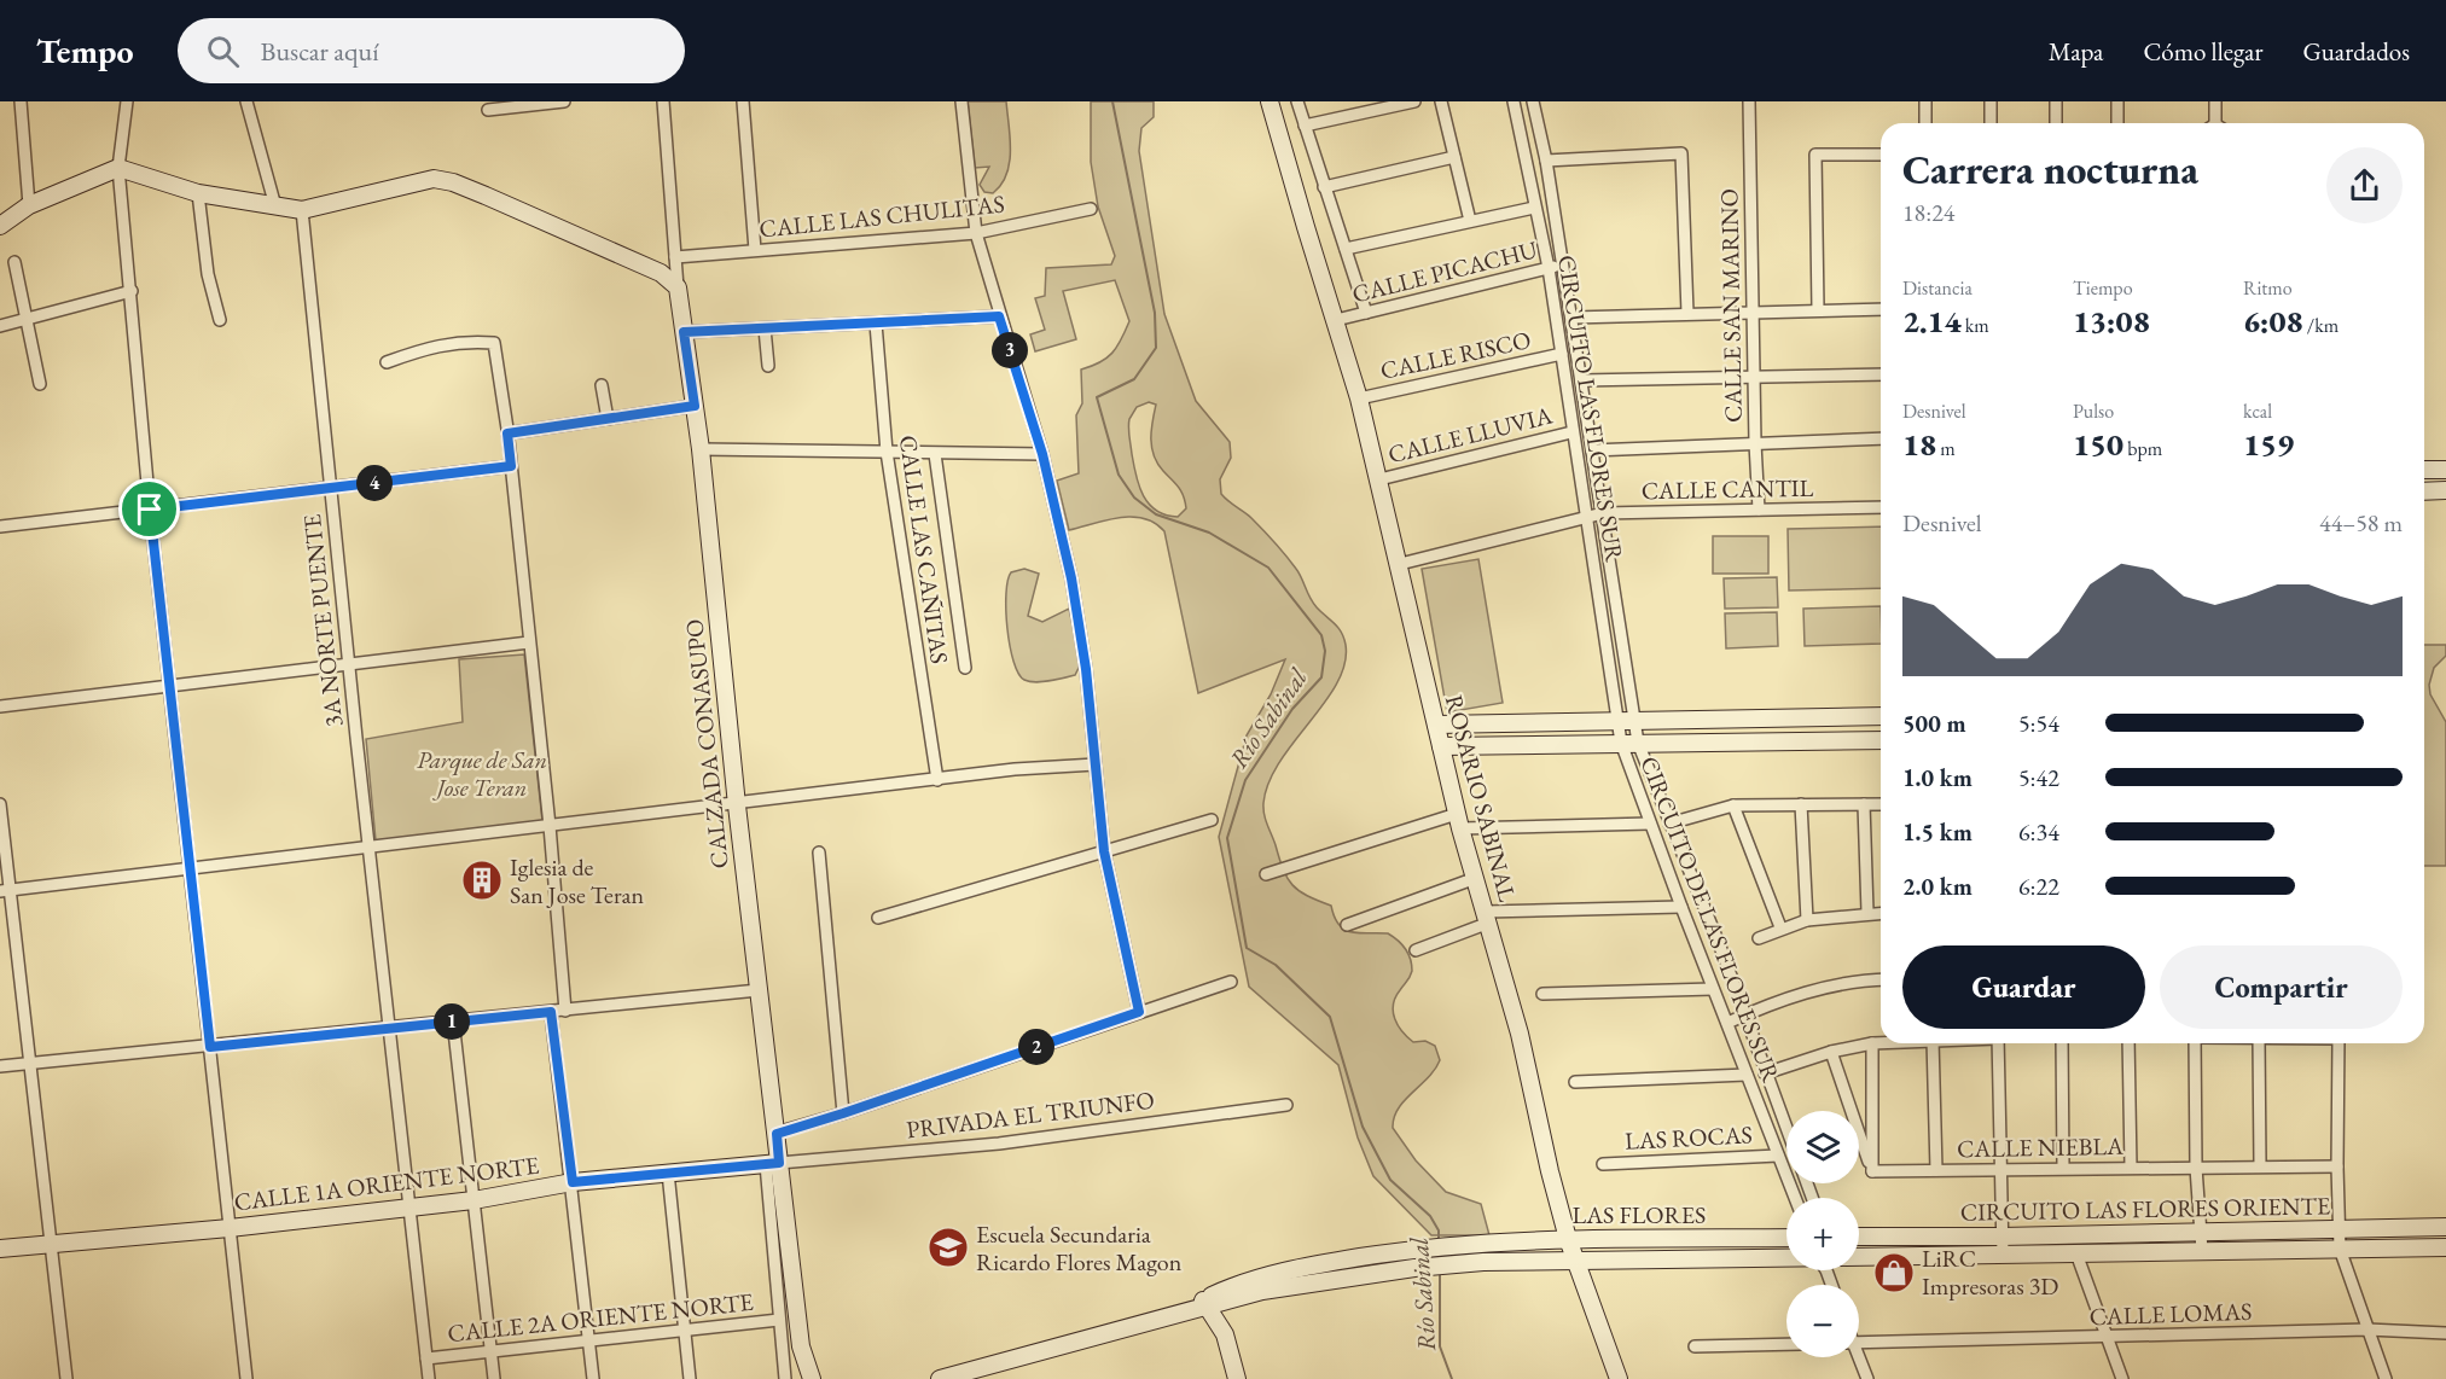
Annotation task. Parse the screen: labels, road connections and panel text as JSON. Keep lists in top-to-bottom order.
{
  "streets": {
    "street": [
      "CALLE LAS CHULITAS",
      "CALLE PICACHU",
      "CALLE SAN MARINO",
      "CALLE RISCO",
      "CIRCUITO LAS FLORES SUR",
      "CALLE LLUVIA",
      "CALLE CANTIL",
      "CALLE LAS CAÑITAS",
      "3A NORTE PUENTE",
      "CALZADA CONASUPO",
      "ROSARIO SABINAL",
      "CIRCUITO DE LAS FLORES SUR",
      "PRIVADA EL TRIUNFO",
      "LAS ROCAS",
      "CALLE NIEBLA",
      "CALLE 1A ORIENTE NORTE",
      "CIRCUITO LAS FLORES ORIENTE",
      "LAS FLORES",
      "CALLE LOMAS",
      "CALLE 2A ORIENTE NORTE"
    ]
  },
  "crossings": [
    ["CALLE LAS CHULITAS", "CALZADA CONASUPO"],
    ["CALLE PICACHU", "CIRCUITO LAS FLORES SUR"],
    ["CALLE PICACHU", "ROSARIO SABINAL"],
    ["CALLE SAN MARINO", "CALLE CANTIL"],
    ["CALLE RISCO", "CIRCUITO LAS FLORES SUR"],
    ["CALLE RISCO", "ROSARIO SABINAL"],
    ["CIRCUITO LAS FLORES SUR", "CALLE LLUVIA"],
    ["CIRCUITO LAS FLORES SUR", "CALLE CANTIL"],
    ["CIRCUITO LAS FLORES SUR", "CIRCUITO DE LAS FLORES SUR"],
    ["CALLE LLUVIA", "ROSARIO SABINAL"],
    ["CALLE CANTIL", "ROSARIO SABINAL"],
    ["3A NORTE PUENTE", "CALLE 1A ORIENTE NORTE"],
    ["3A NORTE PUENTE", "CALLE 2A ORIENTE NORTE"],
    ["CALZADA CONASUPO", "PRIVADA EL TRIUNFO"],
    ["CALZADA CONASUPO", "CALLE 1A ORIENTE NORTE"],
    ["ROSARIO SABINAL", "LAS FLORES"],
    ["CIRCUITO DE LAS FLORES SUR", "LAS ROCAS"],
    ["PRIVADA EL TRIUNFO", "CALLE 1A ORIENTE NORTE"]
  ],
  "water": ["Río Sabinal"],
  "parks": ["Parque de San Jose Teran"],
  "places": {
    "building": ["Iglesia de San Jose Teran"],
    "school or university": ["Escuela Secundaria Ricardo Flores Magon"],
    "shop": ["LiRC Impresoras 3D"]
  },
  "page": {
    "header": "Tempo",
    "search": "Buscar aquí",
    "nav": ["Mapa", "Cómo llegar", "Guardados"],
    "heading": ["Carrera nocturna", "18:24"],
    "stats": [
      ["Distancia", "2.14 km"],
      ["Tiempo", "13:08"],
      ["Ritmo", "6:08 /km"],
      ["Desnivel", "18 m"],
      ["Pulso", "150 bpm"],
      ["kcal", "159"]
    ],
    "pins": [
      "3",
      "4",
      "1",
      "2"
    ],
    "chart": ["Desnivel", "44–58 m"],
    "list": [
      {
        "name": "500 m",
        "note": "5:54"
      },
      {
        "name": "1.0 km",
        "note": "5:42"
      },
      {
        "name": "1.5 km",
        "note": "6:34"
      },
      {
        "name": "2.0 km",
        "note": "6:22"
      }
    ],
    "buttons": ["Guardar", "Compartir"],
    "map_buttons": ["+", "−"]
  }
}
